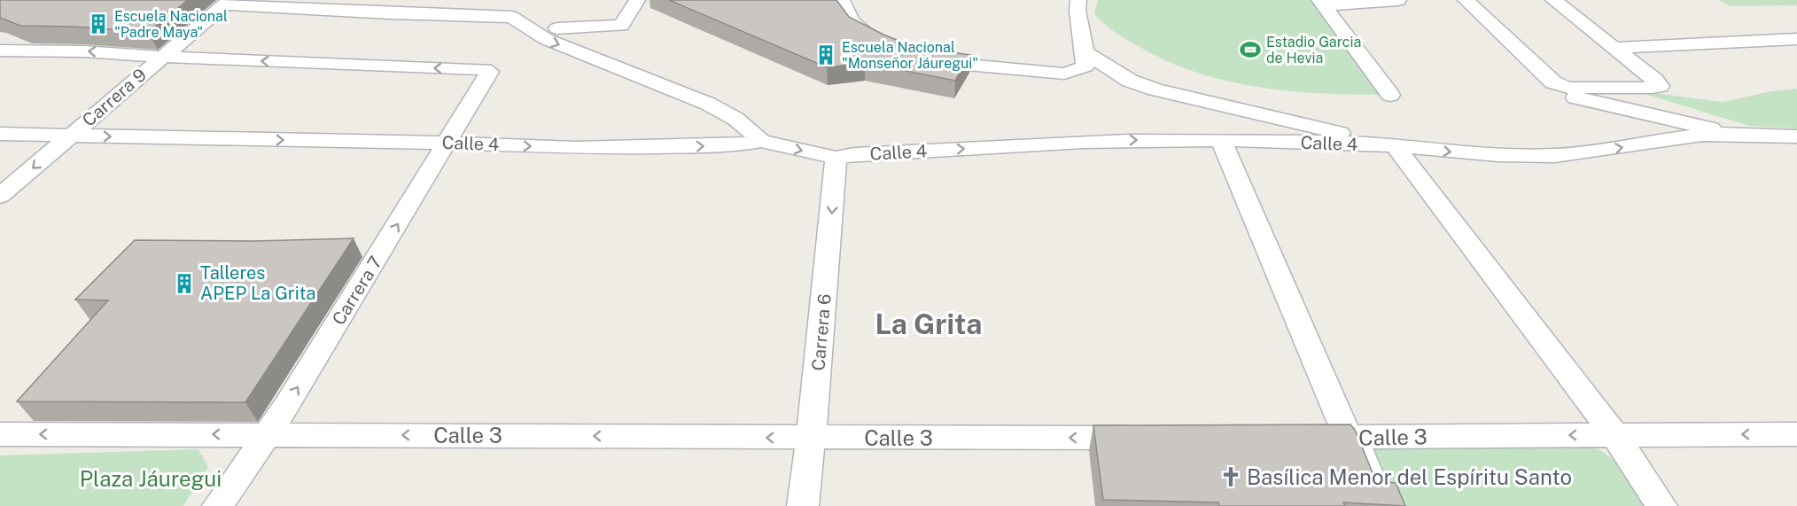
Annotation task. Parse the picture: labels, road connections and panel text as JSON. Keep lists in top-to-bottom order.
{
  "streets": {
    "street": [
      "Carrera 9",
      "Calle 4",
      "Carrera 7",
      "Carrera 6",
      "Calle 3"
    ]
  },
  "crossings": [
    ["Carrera 9", "Calle 4"],
    ["Carrera 9", "Carrera 7"],
    ["Calle 4", "Carrera 7"],
    ["Calle 4", "Carrera 6"],
    ["Carrera 7", "Calle 3"],
    ["Carrera 6", "Calle 3"]
  ],
  "one_way": ["Carrera 6", "Calle 3"],
  "districts": ["La Grita"],
  "parks": ["Plaza Jáuregui"],
  "places": {
    "building": ["Escuela Nacional \"Padre Maya\"", "Escuela Nacional \"Monseñor Jáuregui\"", "Talleres APEP La Grita"],
    "sports": ["Estadio Garcia de Hevia"],
    "church": ["Basílica Menor del Espíritu Santo"]
  }
}
